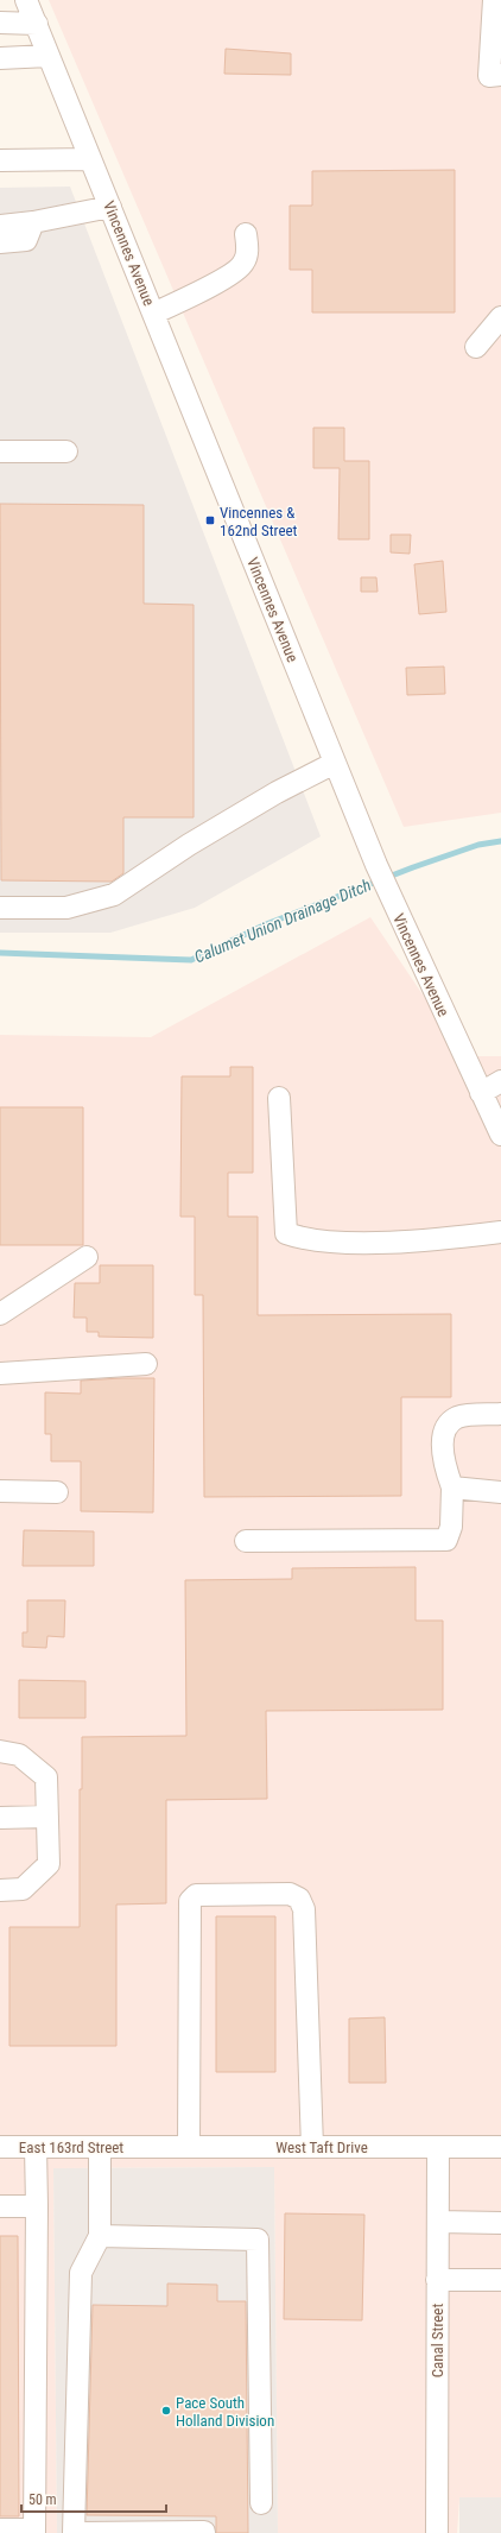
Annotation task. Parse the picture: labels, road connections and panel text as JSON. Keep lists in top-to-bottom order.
{
  "streets": {
    "street": [
      "Vincennes Avenue",
      "East 163rd Street",
      "West Taft Drive",
      "Canal Street"
    ]
  },
  "crossings": [
    ["East 163rd Street", "West Taft Drive"],
    ["West Taft Drive", "Canal Street"]
  ],
  "water": ["Calumet Union Drainage Ditch"],
  "places": {
    "transit": ["Vincennes & 162nd Street"],
    "other": ["Pace South Holland Division"]
  },
  "scale_bar": "50 m"
}
